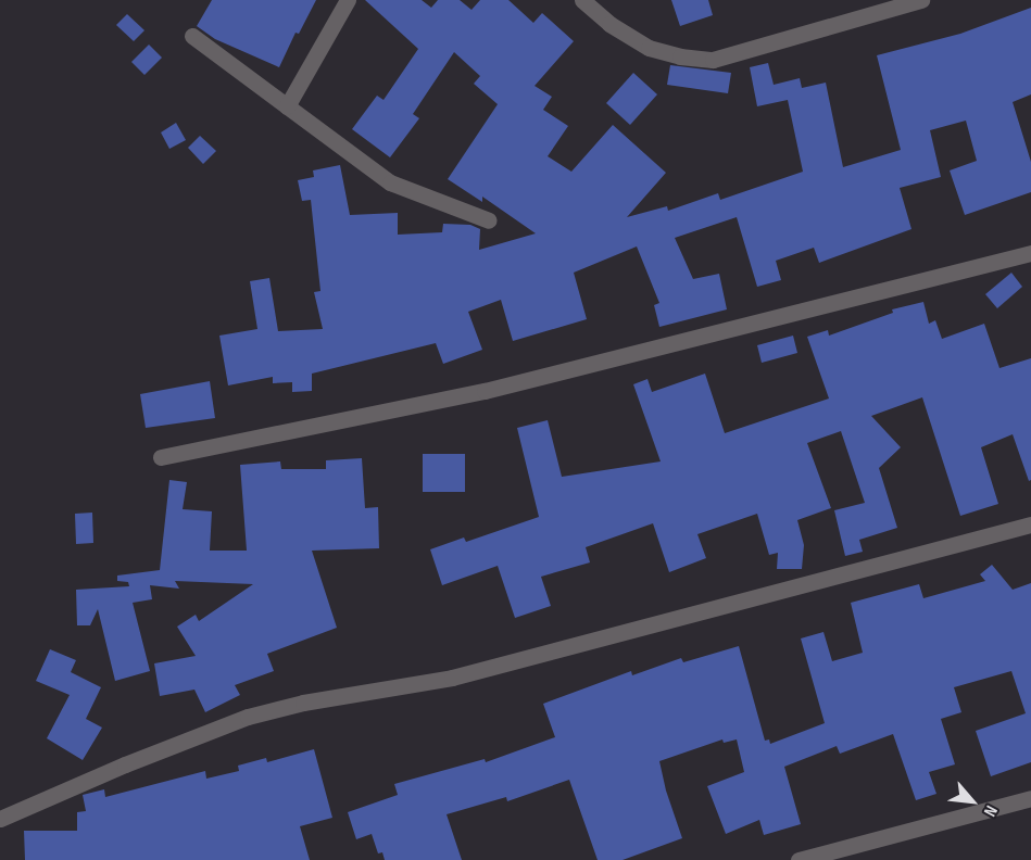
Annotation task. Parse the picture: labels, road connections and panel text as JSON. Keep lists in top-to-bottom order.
{
  "north": "bottom right"
}
